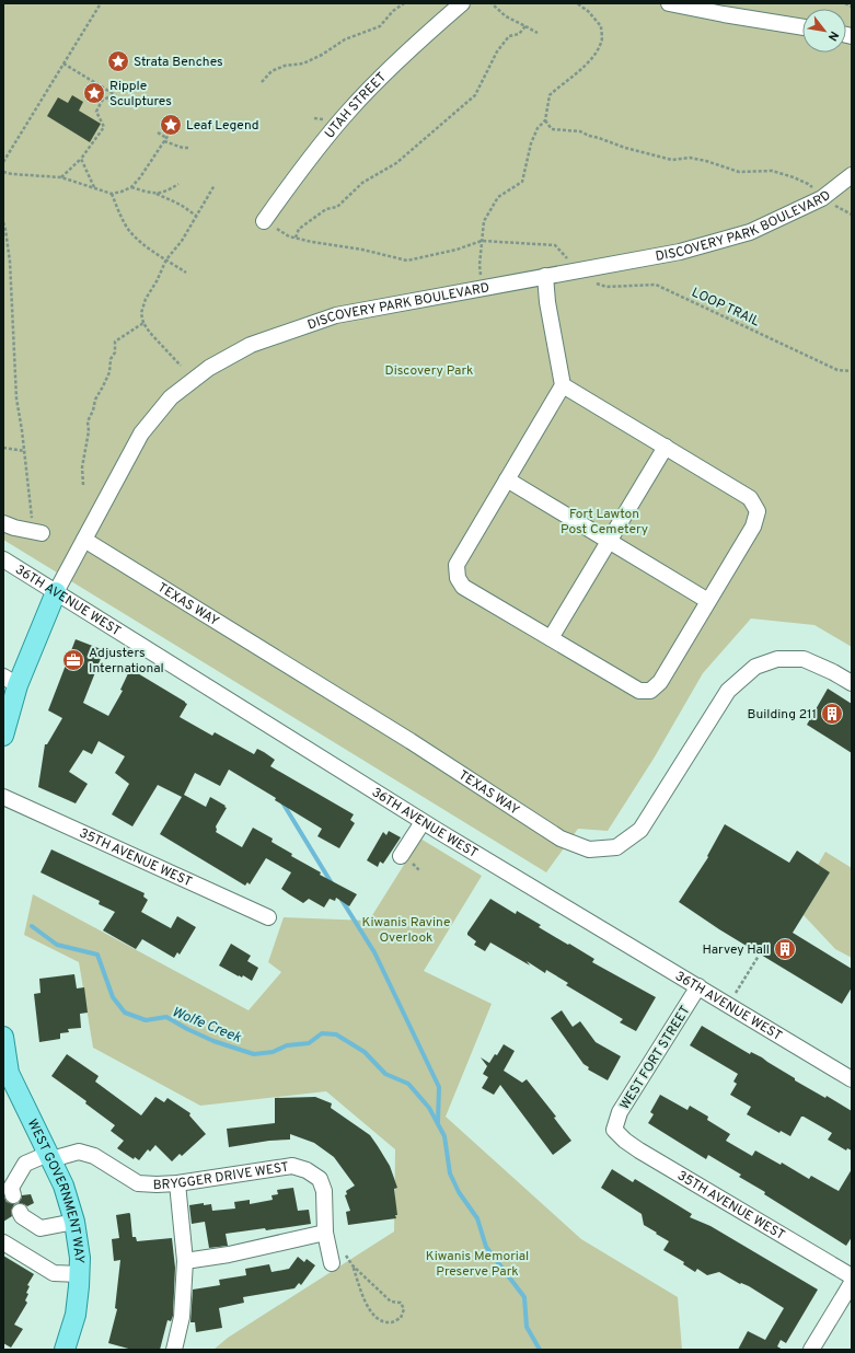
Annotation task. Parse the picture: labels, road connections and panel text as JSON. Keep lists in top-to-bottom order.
{
  "streets": {
    "main road": ["WEST GOVERNMENT WAY"],
    "street": [
      "UTAH STREET",
      "DISCOVERY PARK BOULEVARD",
      "36TH AVENUE WEST",
      "TEXAS WAY",
      "35TH AVENUE WEST",
      "WEST FORT STREET",
      "BRYGGER DRIVE WEST"
    ],
    "path": ["LOOP TRAIL"]
  },
  "crossings": [
    ["DISCOVERY PARK BOULEVARD", "36TH AVENUE WEST"],
    ["DISCOVERY PARK BOULEVARD", "TEXAS WAY"],
    ["36TH AVENUE WEST", "WEST FORT STREET"],
    ["35TH AVENUE WEST", "WEST FORT STREET"],
    ["BRYGGER DRIVE WEST", "WEST GOVERNMENT WAY"]
  ],
  "water": ["Wolfe Creek"],
  "parks": [
    "Discovery Park",
    "Fort Lawton Post Cemetery",
    "Kiwanis Ravine Overlook",
    "Kiwanis Memorial Preserve Park"
  ],
  "places": {
    "place": ["Strata Benches", "Ripple Sculptures", "Leaf Legend"],
    "office": ["Adjusters International"],
    "building": ["Building 211", "Harvey Hall"]
  },
  "north": "bottom right"
}
